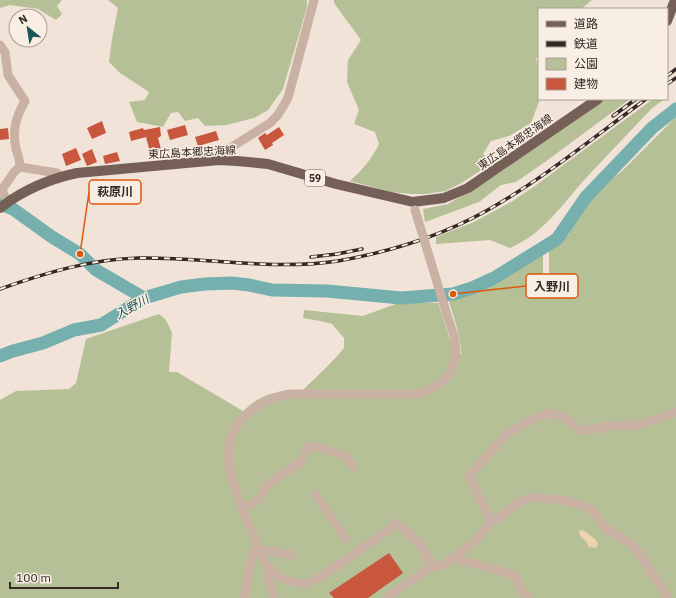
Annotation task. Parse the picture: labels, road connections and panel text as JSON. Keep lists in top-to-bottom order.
{
  "streets": {
    "main road": ["東広島本郷忠海線", "59"]
  },
  "water": ["入野川"],
  "places": ["萩原川", "入野川"],
  "legend": [
    "道路",
    "鉄道",
    "公園",
    "建物"
  ],
  "scale_bar": "100 m",
  "north": "top left"
}
